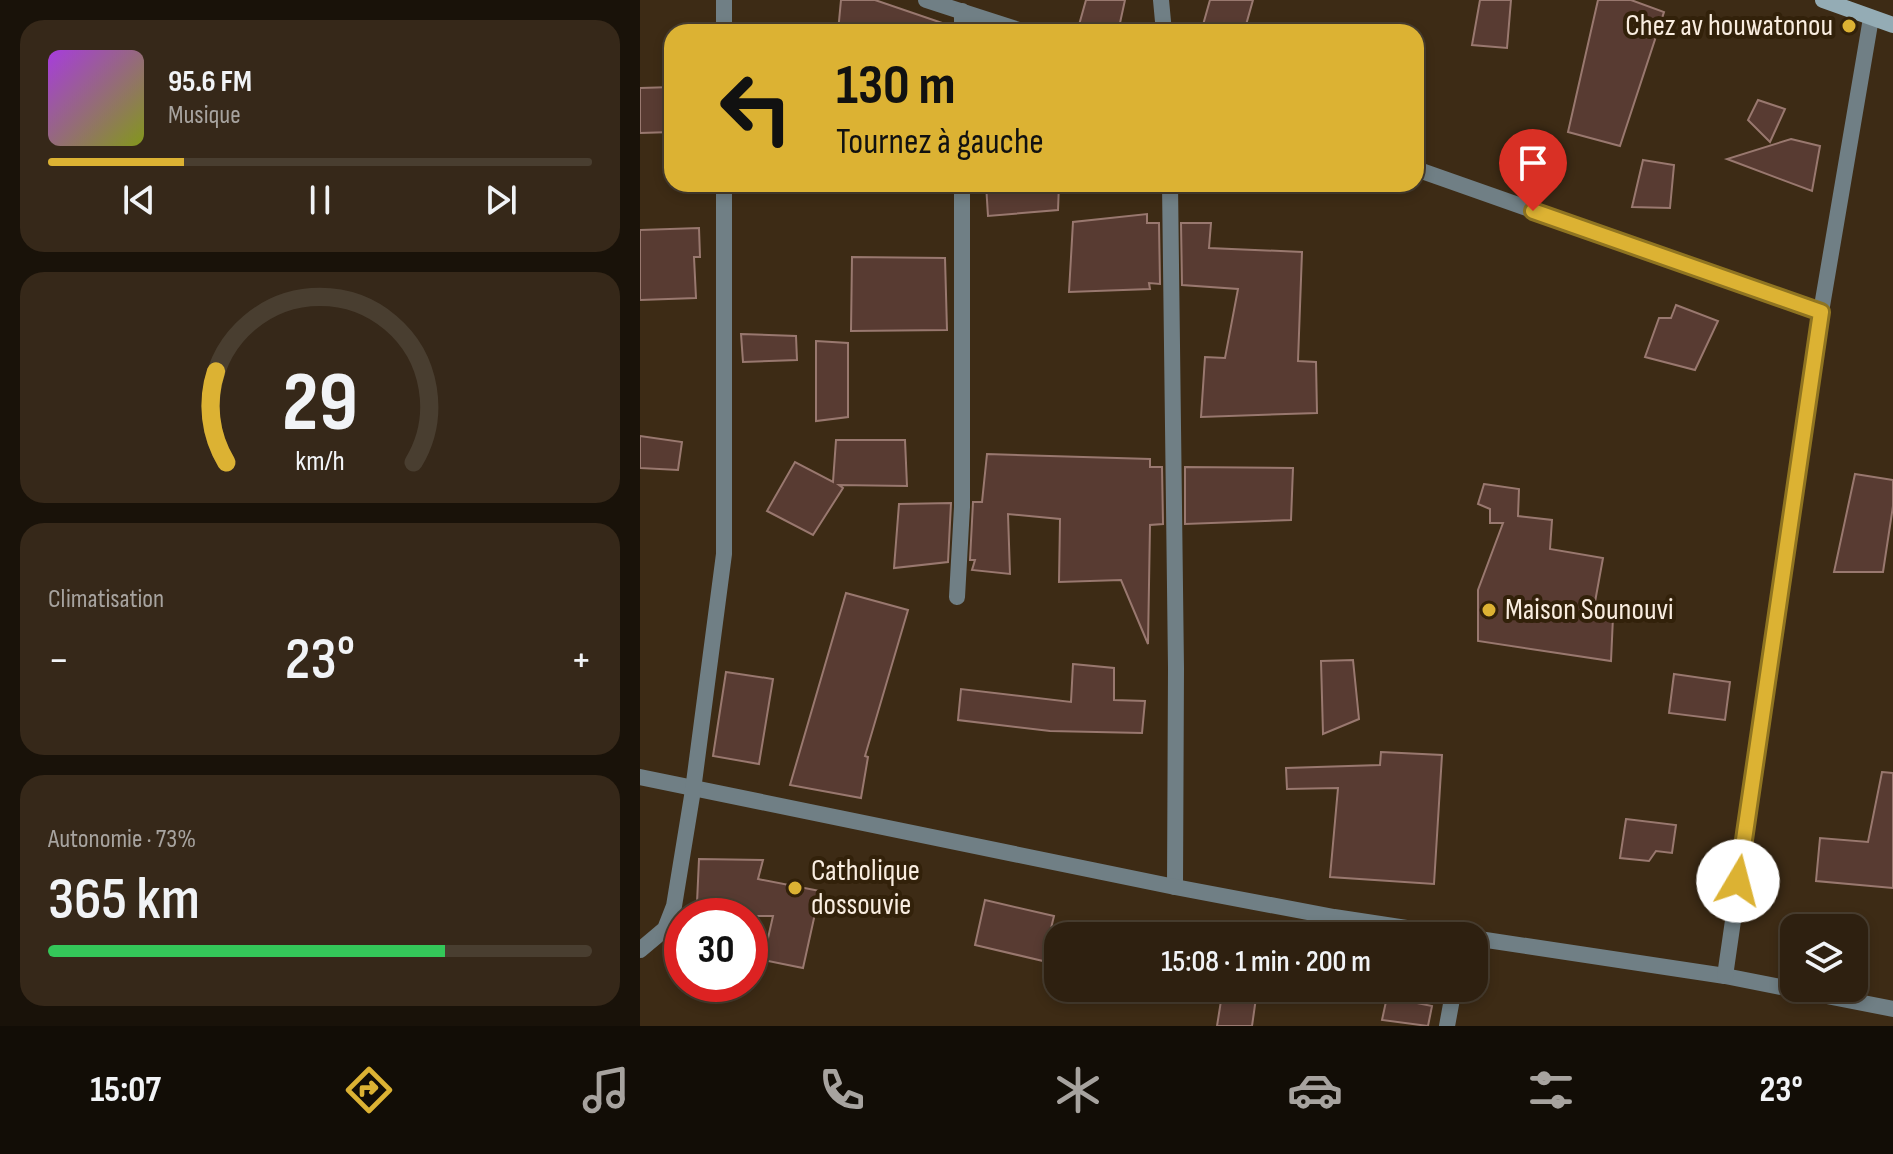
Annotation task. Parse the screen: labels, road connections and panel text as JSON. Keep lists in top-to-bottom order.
{
  "places": ["Chez av houwatonou", "Maison Sounouvi", "Catholique dossouvie"],
  "page": {
    "turn": ["130 m", "Tournez à gauche"],
    "song": ["95.6 FM", "Musique"],
    "tile": [
      "Climatisation",
      ["Autonomie · 73%", "365 km"]
    ],
    "heat": ["−", "23°", "+"],
    "limit": "30",
    "trip": "15:08 · 1 min · 200 m",
    "tabs": ["15:07", "23°"],
    "gauge": ["29", "km/h"]
  }
}
